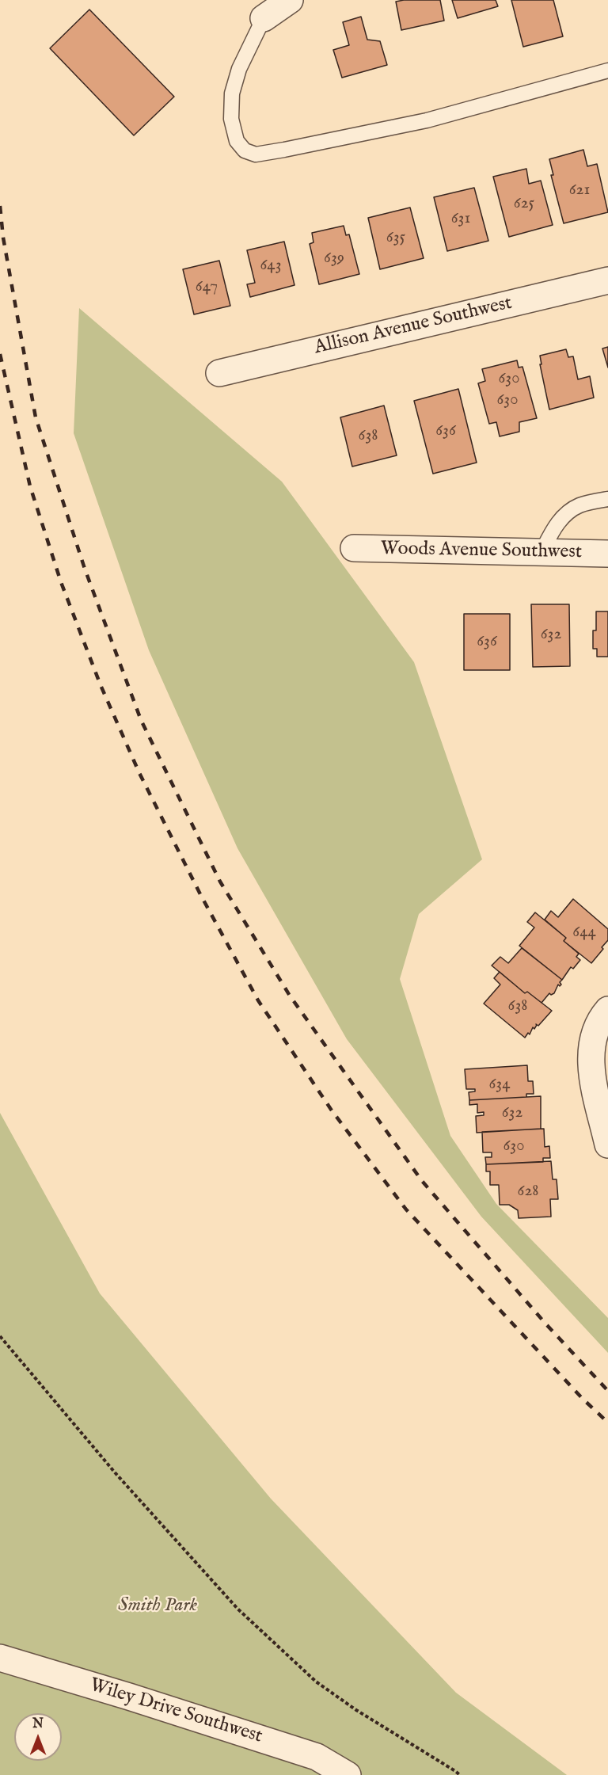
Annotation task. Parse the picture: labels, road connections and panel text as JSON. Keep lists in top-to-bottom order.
{
  "streets": {
    "street": ["Allison Avenue Southwest", "Woods Avenue Southwest", "Wiley Drive Southwest"]
  },
  "parks": ["Smith Park"],
  "house_numbers": [
    "621",
    "625",
    "631",
    "635",
    "639",
    "643",
    "647",
    "630",
    "630",
    "636",
    "638",
    "632",
    "636",
    "644",
    "638",
    "634",
    "632",
    "630",
    "628"
  ],
  "north": "top"
}
